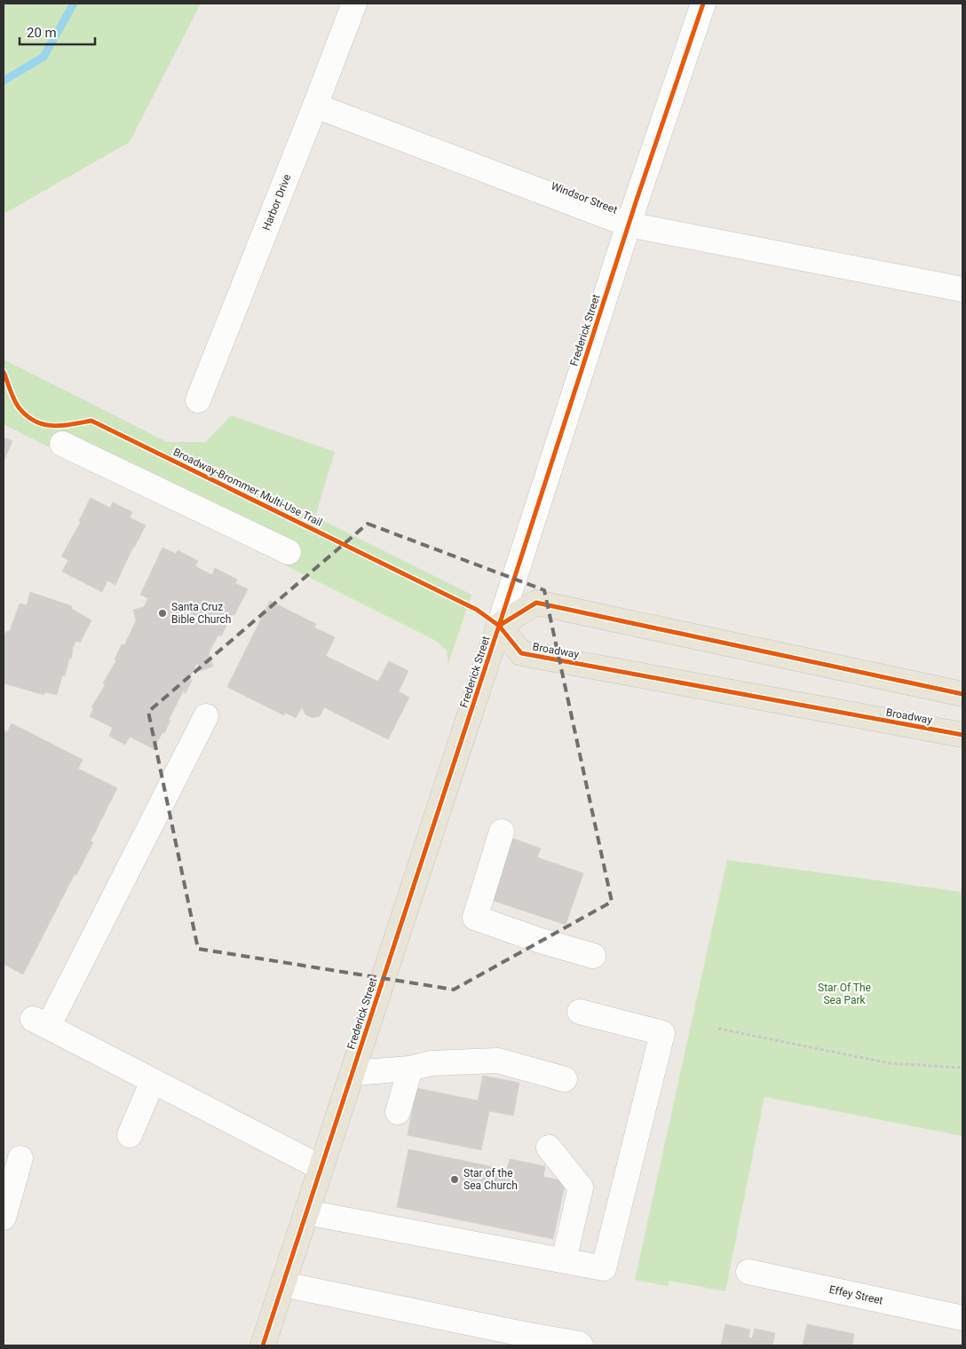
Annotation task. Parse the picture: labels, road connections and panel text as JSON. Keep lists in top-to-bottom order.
{
  "streets": {
    "main road": ["Frederick Street", "Broadway"],
    "street": ["Windsor Street", "Harbor Drive", "Effey Street"],
    "cycle path": ["Broadway-Brommer Multi-Use Trail"]
  },
  "crossings": [
    ["Windsor Street", "Harbor Drive"],
    ["Windsor Street", "Frederick Street"],
    ["Frederick Street", "Broadway"]
  ],
  "parks": ["Star Of The Sea Park"],
  "places": ["Santa Cruz Bible Church", "Star of the Sea Church"],
  "scale_bar": "20 m"
}
